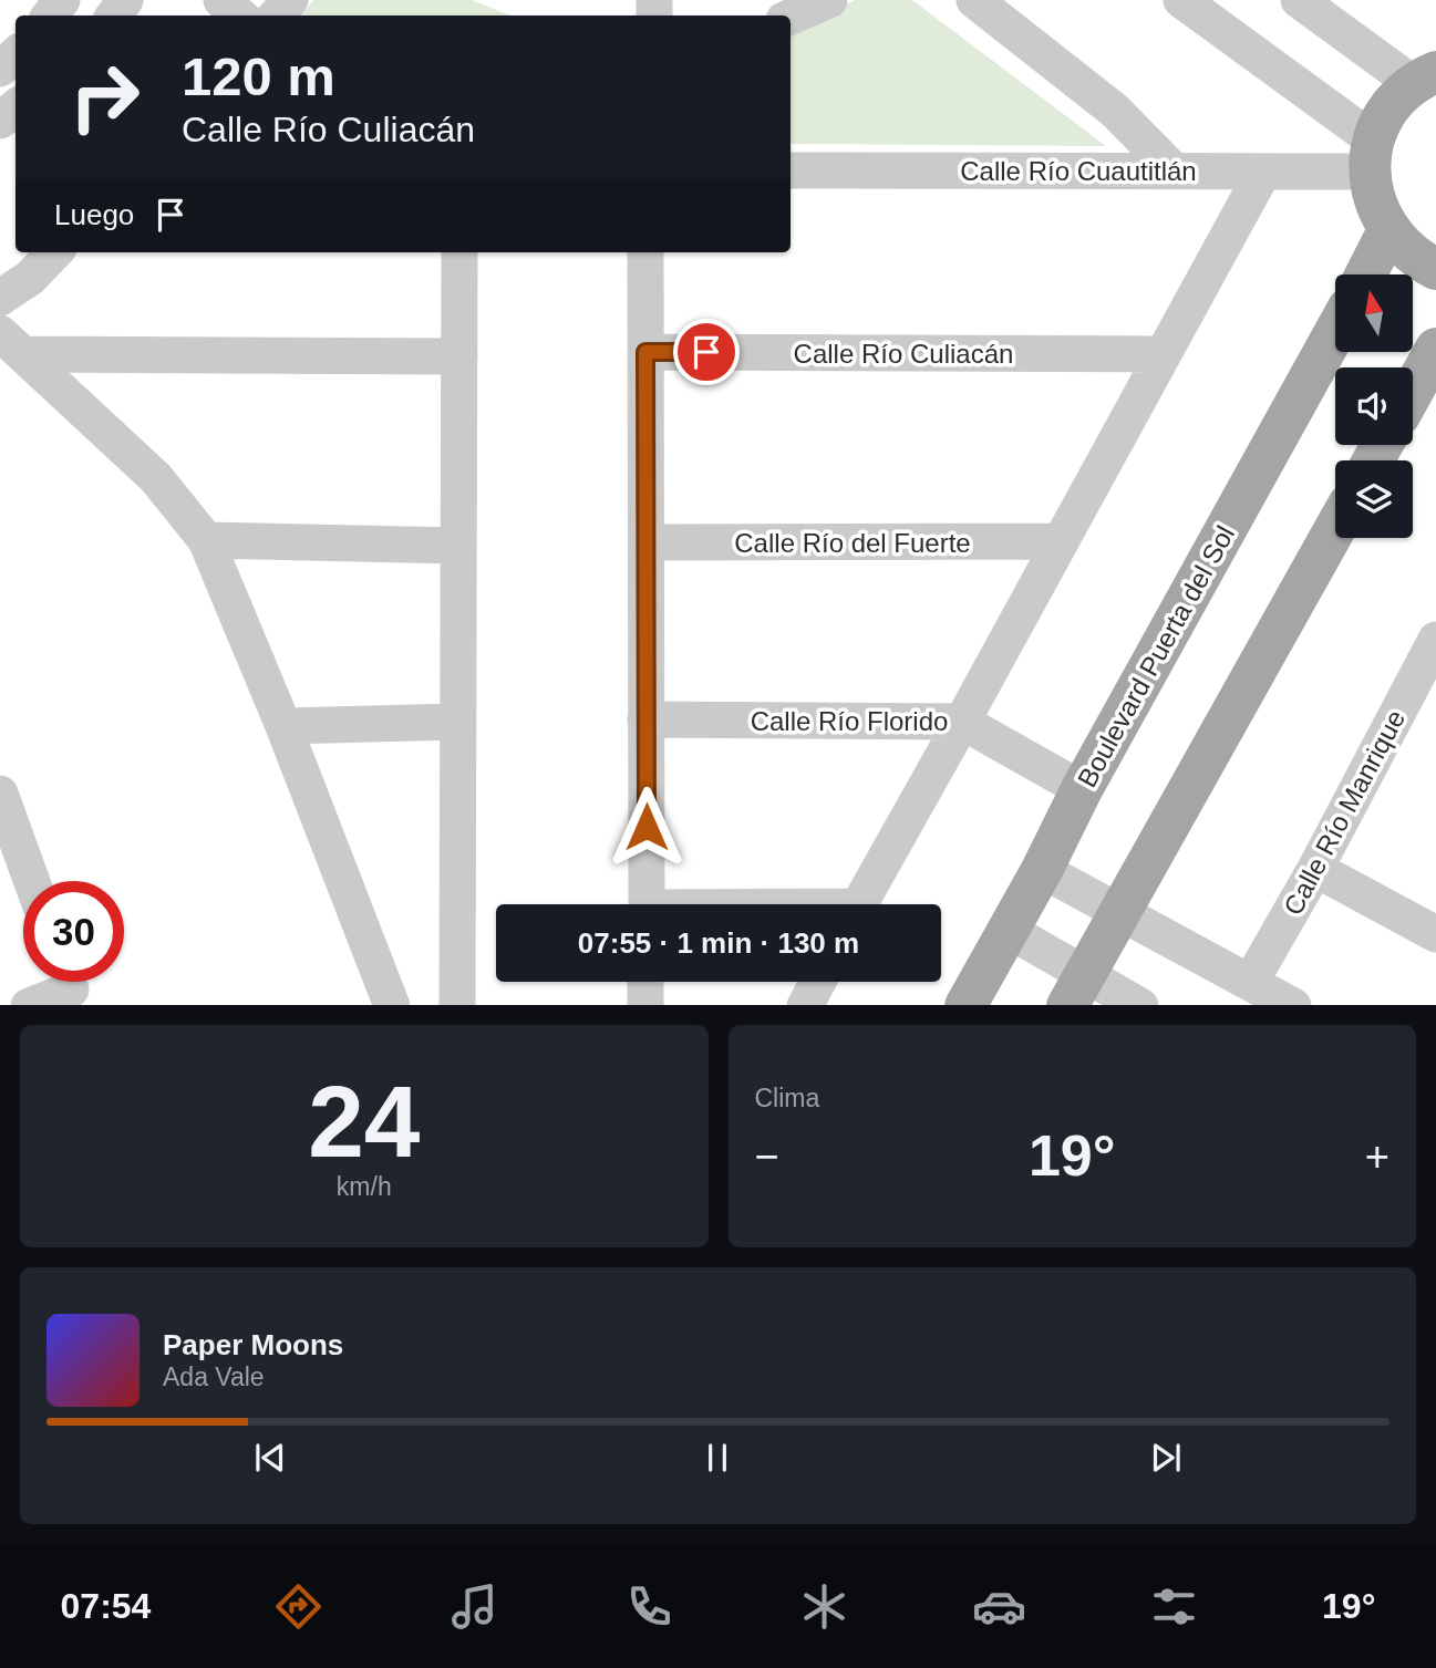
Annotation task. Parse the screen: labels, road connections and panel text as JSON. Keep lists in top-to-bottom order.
{
  "streets": {
    "main road": ["Boulevard Puerta del Sol"],
    "street": [
      "Calle Río Cuautitlán",
      "Calle Río Culiacán",
      "Calle Río del Fuerte",
      "Calle Río Florido",
      "Calle Río Manrique"
    ]
  },
  "crossings": [
    ["Boulevard Puerta del Sol", "Calle Río Florido"]
  ],
  "north": "top",
  "page": {
    "turn": ["120 m", "Calle Río Culiacán"],
    "then": "Luego",
    "limit": "30",
    "trip": "07:55 · 1 min · 130 m",
    "tile": [
      ["24", "km/h"],
      "Clima"
    ],
    "heat": ["−", "19°", "+"],
    "song": ["Paper Moons", "Ada Vale"],
    "tabs": ["07:54", "19°"]
  }
}
